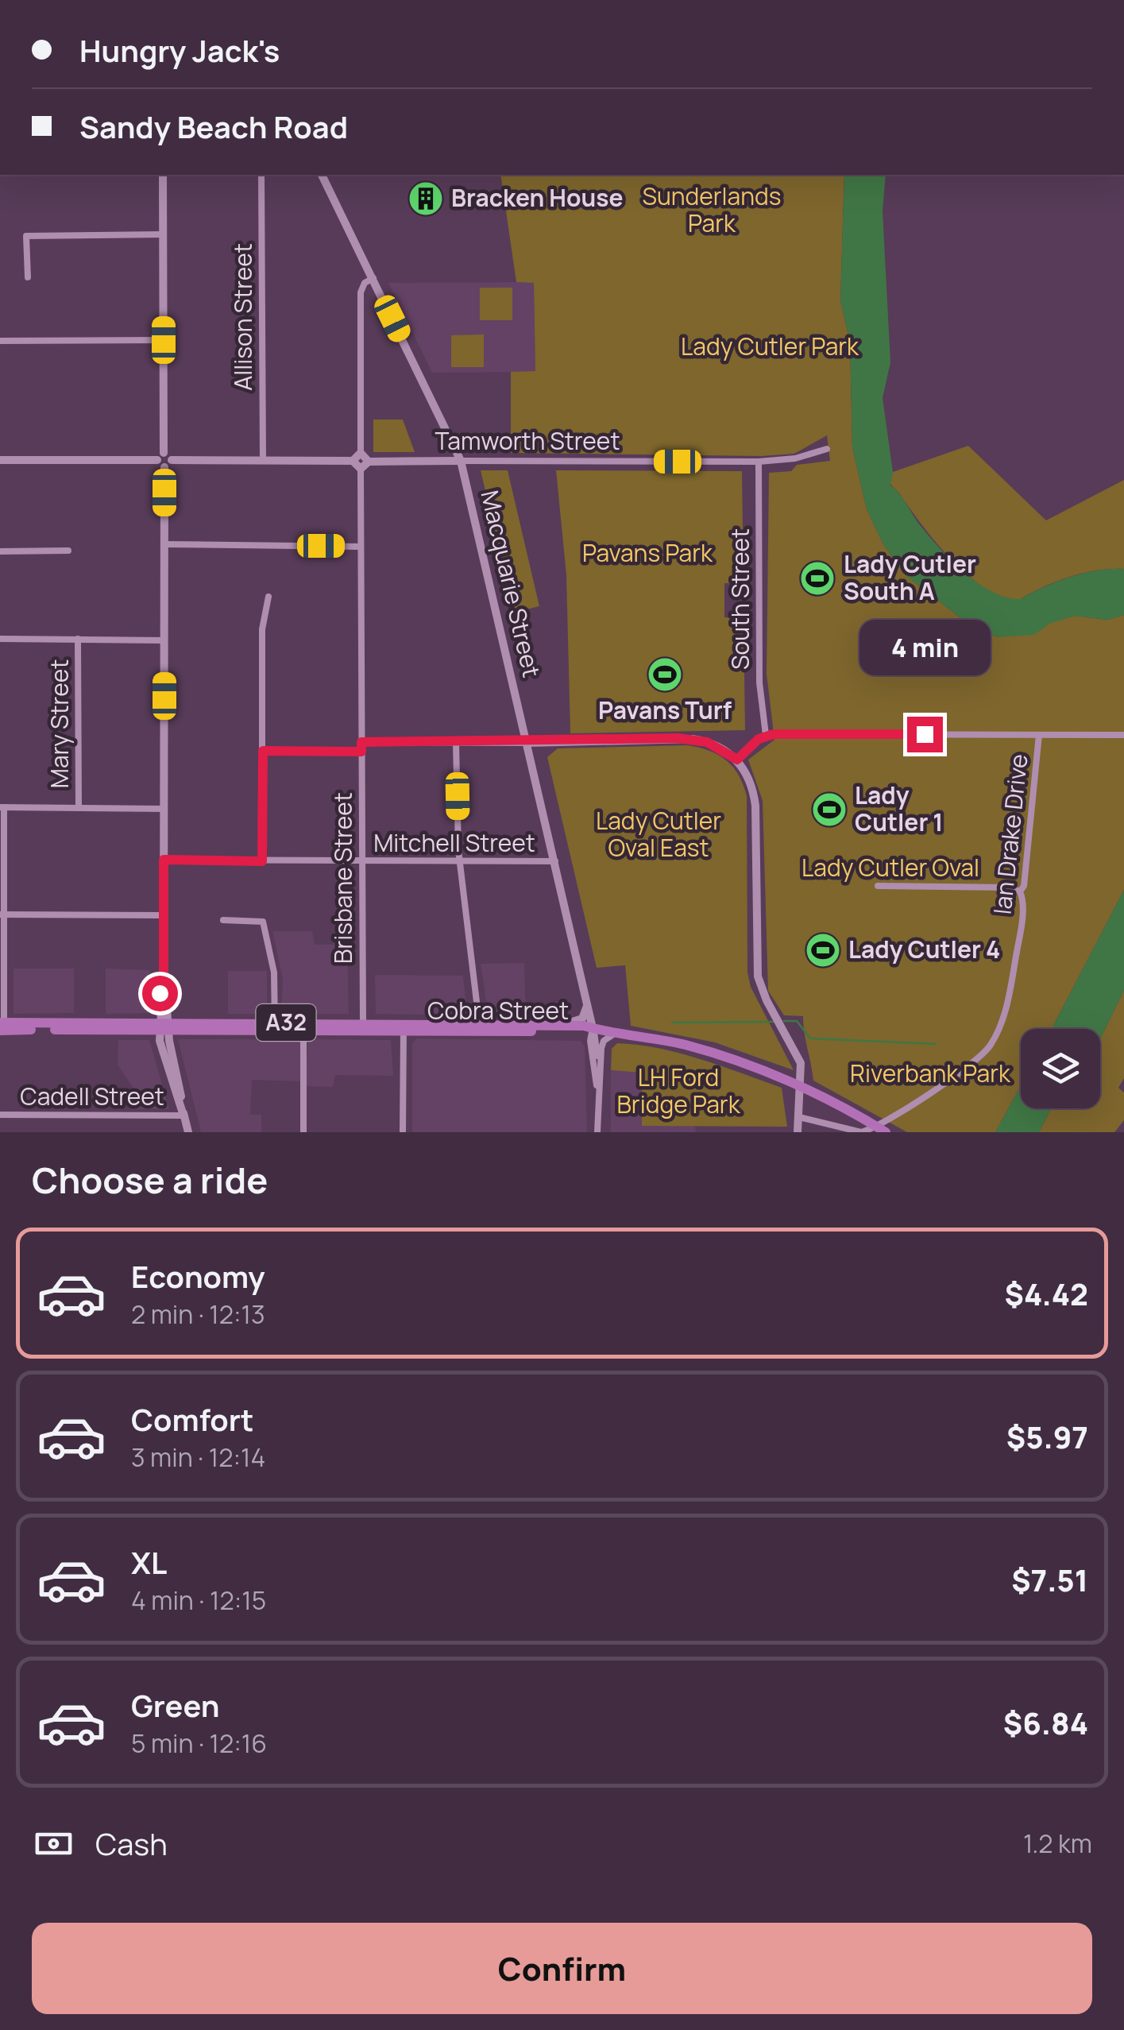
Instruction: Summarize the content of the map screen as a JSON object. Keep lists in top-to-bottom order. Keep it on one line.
{"streets":{"highway":["Cobra Street","A32"],"street":["Allison Street","Tamworth Street","Macquarie Street","South Street","Mary Street","Ian Drake Drive","Mitchell Street","Brisbane Street","Cadell Street"]},"crossings":[["Tamworth Street","Macquarie Street"],["Tamworth Street","South Street"],["Macquarie Street","Mitchell Street"],["Macquarie Street","Cobra Street"],["Macquarie Street","A32"],["Mitchell Street","Brisbane Street"],["Brisbane Street","Cobra Street"],["Cobra Street","A32"]],"parks":["Sunderlands Park","Lady Cutler Park","Pavans Park","Lady Cutler Oval East","Lady Cutler Oval","Riverbank Park","LH Ford Bridge Park"],"places":{"building":["Bracken House"],"sports":["Lady Cutler South A","Pavans Turf","Lady Cutler 1","Lady Cutler 4"]},"page":{"banner":["Hungry Jack's","Sandy Beach Road"],"bubble":"4 min","heading":"Choose a ride","list":[{"name":"Economy","note":"2 min · 12:13","value":"$4.42"},{"name":"Comfort","note":"3 min · 12:14","value":"$5.97"},{"name":"XL","note":"4 min · 12:15","value":"$7.51"},{"name":"Green","note":"5 min · 12:16","value":"$6.84"}],"pay":["Cash","1.2 km"],"buttons":"Confirm"}}
